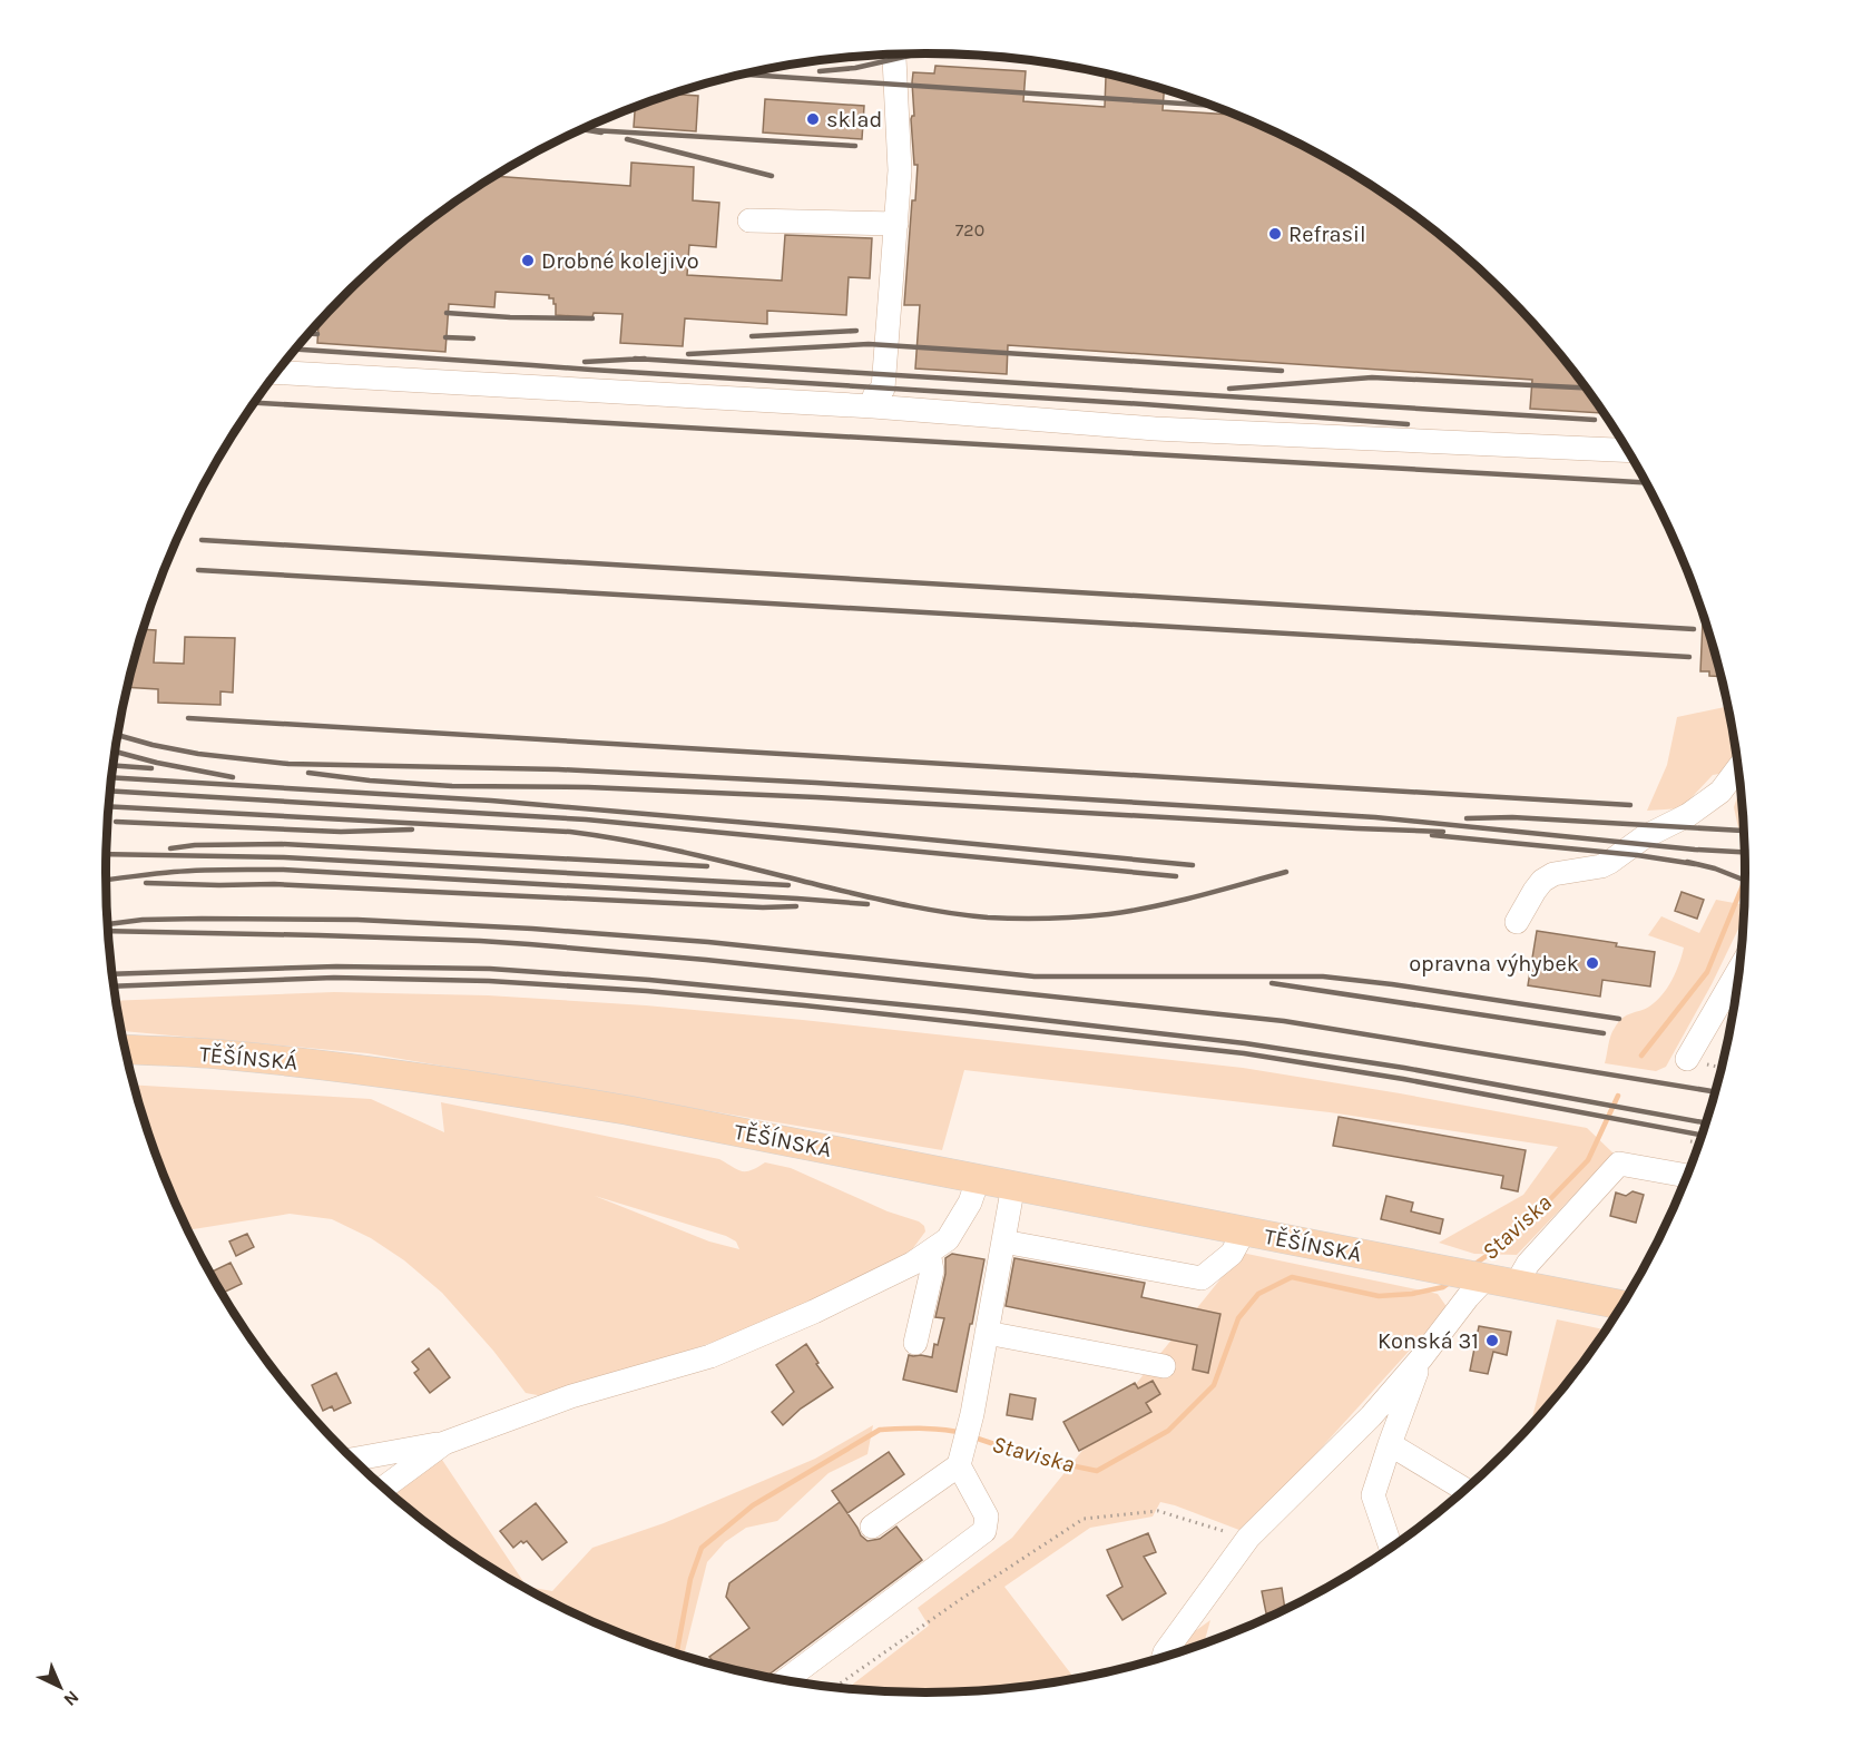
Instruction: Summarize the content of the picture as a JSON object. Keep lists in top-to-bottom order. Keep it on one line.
{"streets":{"main road":["TĚŠÍNSKÁ"]},"water":["Staviska"],"places":["sklad","Refrasil","Drobné kolejivo","opravna výhybek","Konská 31"],"house_numbers":["720"],"north":"bottom right"}
